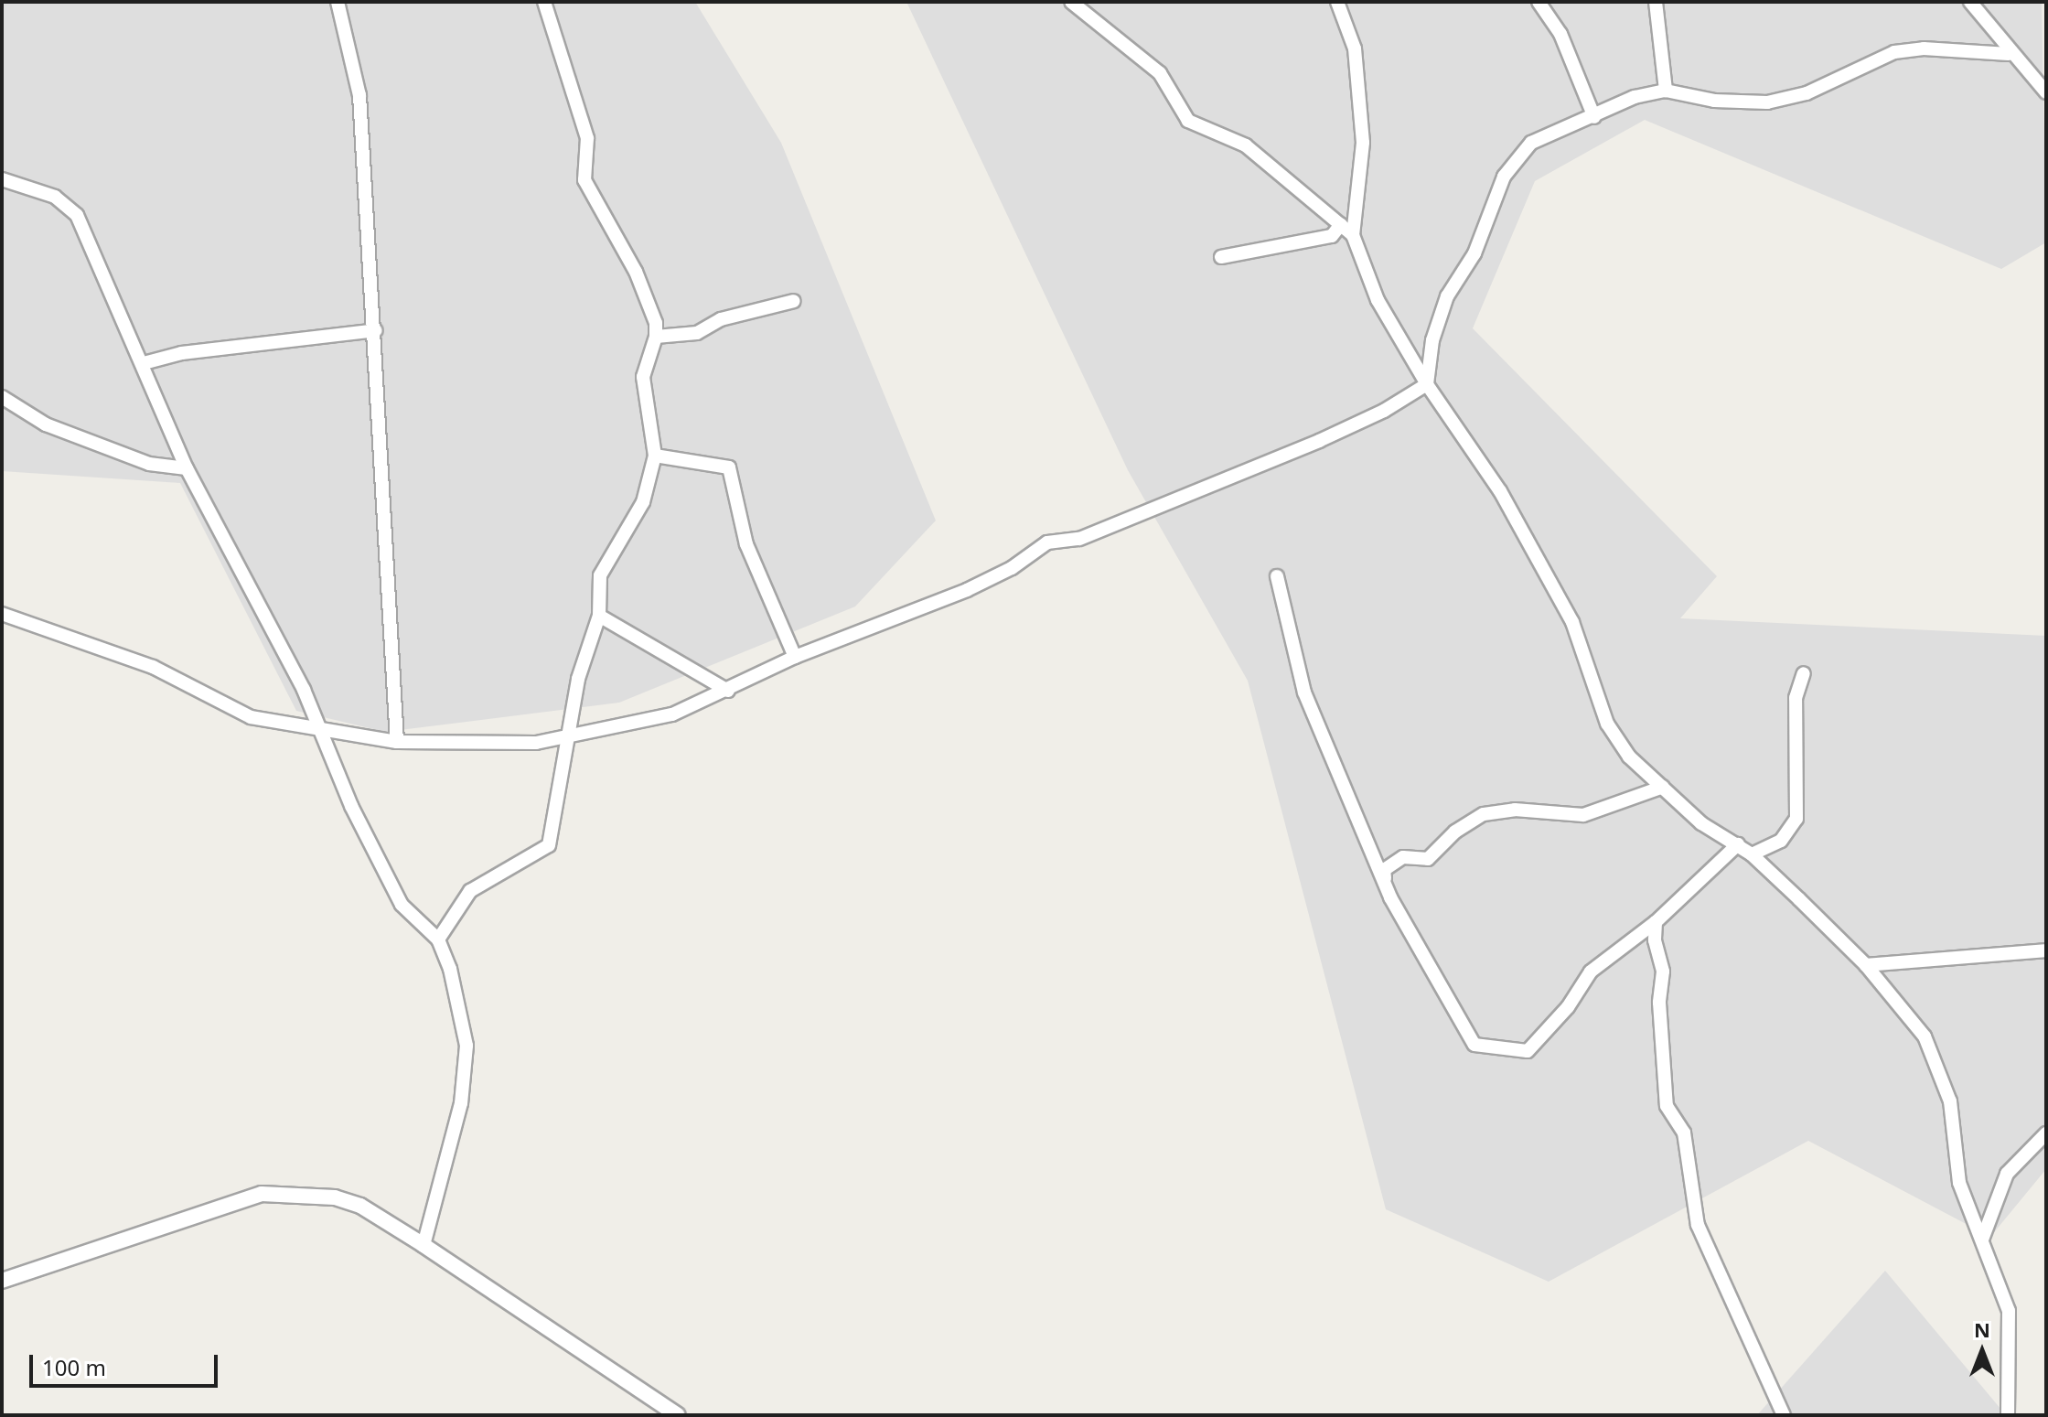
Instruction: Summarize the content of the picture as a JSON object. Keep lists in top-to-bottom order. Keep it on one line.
{"scale_bar":"100 m","north":"top"}
